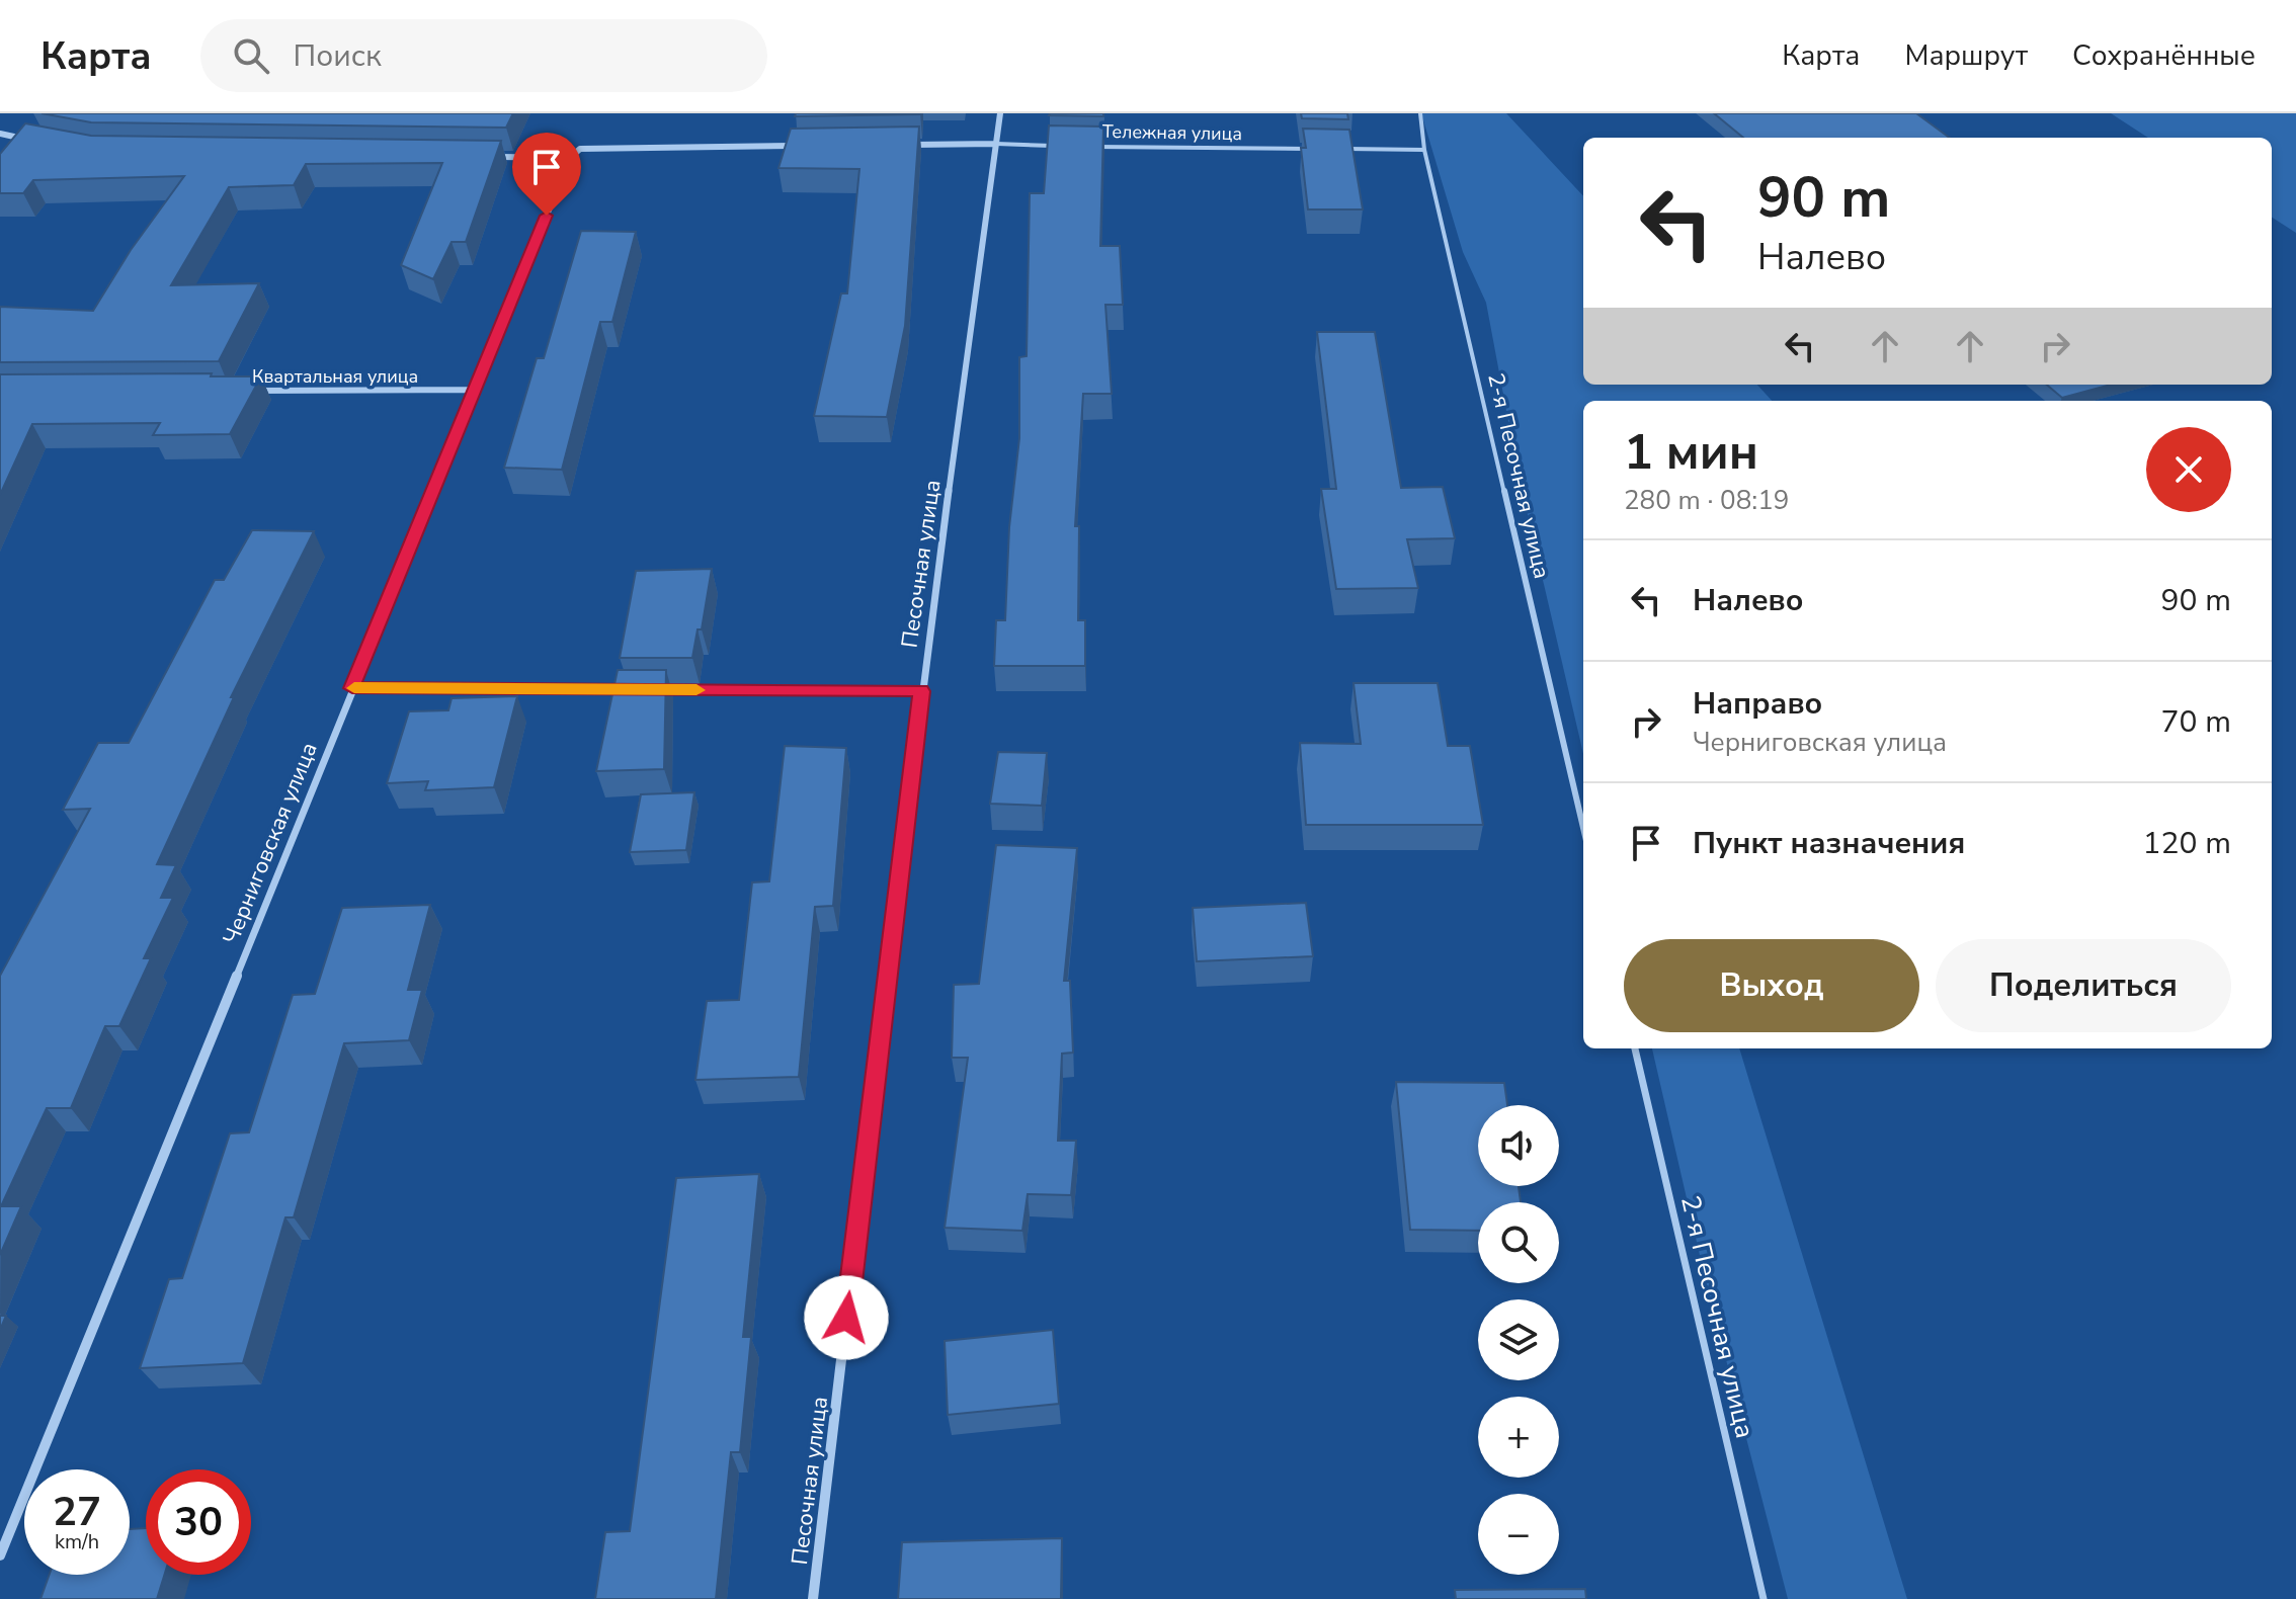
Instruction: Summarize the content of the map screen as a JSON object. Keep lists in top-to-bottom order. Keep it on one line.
{"streets":{"street":["Квартальная улица","Песочная улица","Черниговская улица"],"lane":["Тележная улица","2-я Песочная улица"]},"crossings":[["Квартальная улица","Черниговская улица"]],"page":{"header":"Карта","search":"Поиск","nav":["Карта","Маршрут","Сохранённые"],"turn":["90 m","Налево"],"heading":["1 мин","280 m · 08:19"],"list":[{"name":"Налево","value":"90 m"},{"name":"Направо","note":"Черниговская улица","value":"70 m"},{"name":"Пункт назначения","value":"120 m"}],"buttons":["Выход","Поделиться"],"map_buttons":["+","−"],"speed":"27 km/h","limit":"30"}}
